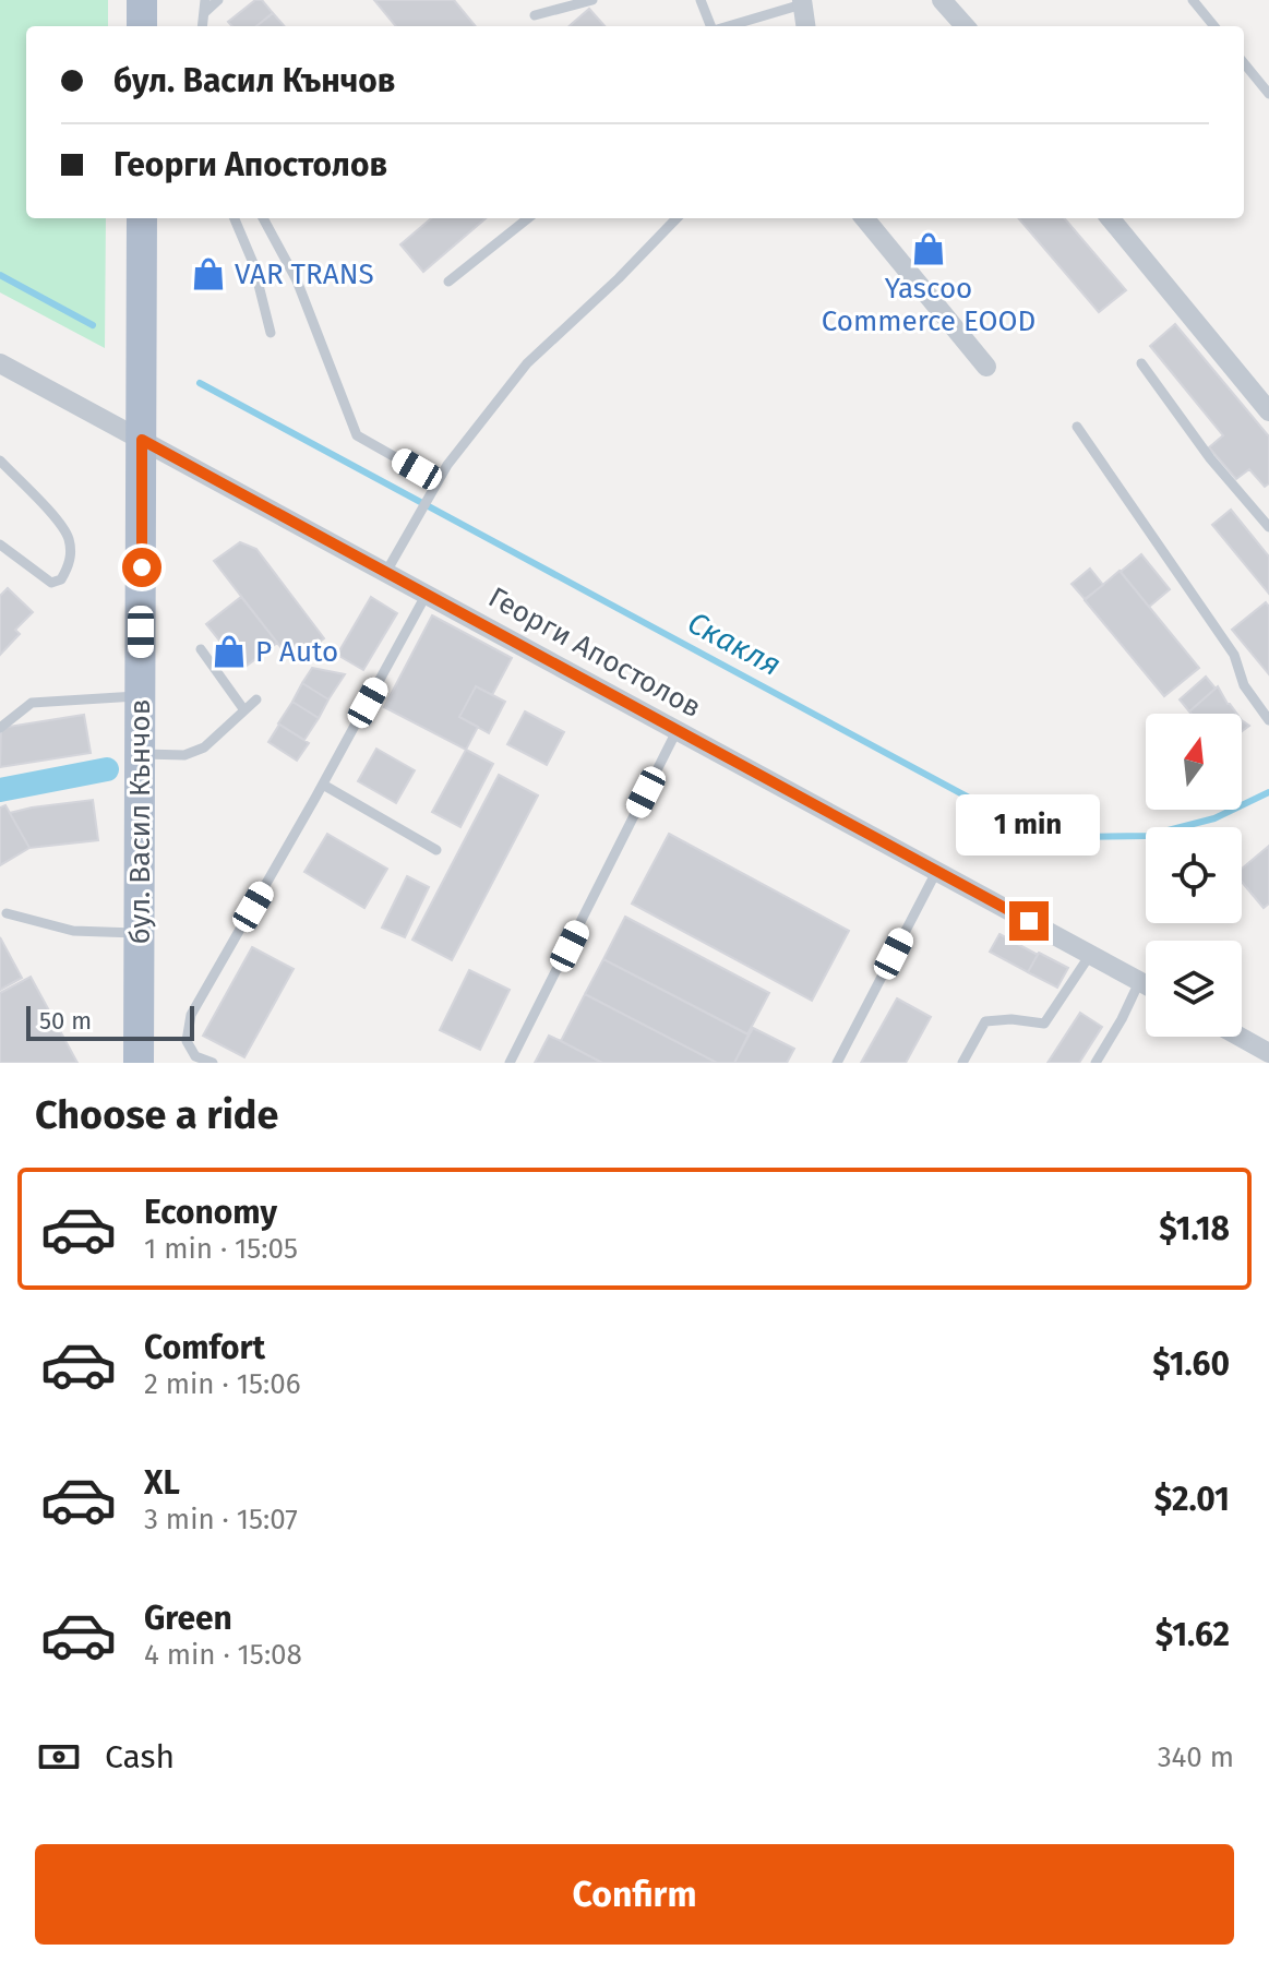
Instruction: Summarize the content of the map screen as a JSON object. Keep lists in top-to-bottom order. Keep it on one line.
{"streets":{"main road":["бул. Васил Кънчов"],"street":["Георги Апостолов"]},"crossings":[["Георги Апостолов","бул. Васил Кънчов"]],"water":["Скакля"],"places":{"shop":["Yascoo Commerce EOOD","VAR TRANS","P Auto"]},"scale_bar":"50 m","north":"top","page":{"banner":["бул. Васил Кънчов","Георги Апостолов"],"bubble":"1 min","scale":"50 m","heading":"Choose a ride","list":[{"name":"Economy","note":"1 min · 15:05","value":"$1.18"},{"name":"Comfort","note":"2 min · 15:06","value":"$1.60"},{"name":"XL","note":"3 min · 15:07","value":"$2.01"},{"name":"Green","note":"4 min · 15:08","value":"$1.62"}],"pay":["Cash","340 m"],"buttons":"Confirm"}}
